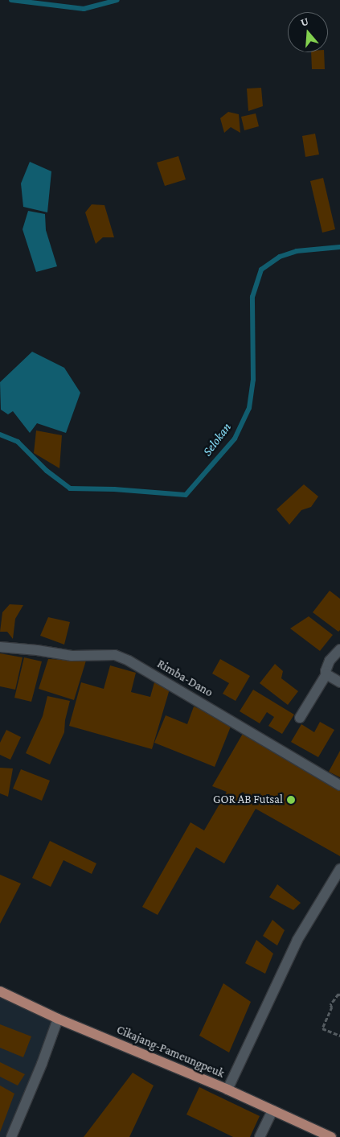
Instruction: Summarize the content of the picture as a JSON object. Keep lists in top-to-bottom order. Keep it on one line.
{"streets":{"main road":["Cikajang-Pameungpeuk"],"street":["Rimba-Dano"]},"water":["Selokan"],"places":["GOR AB Futsal"],"north":"top"}
